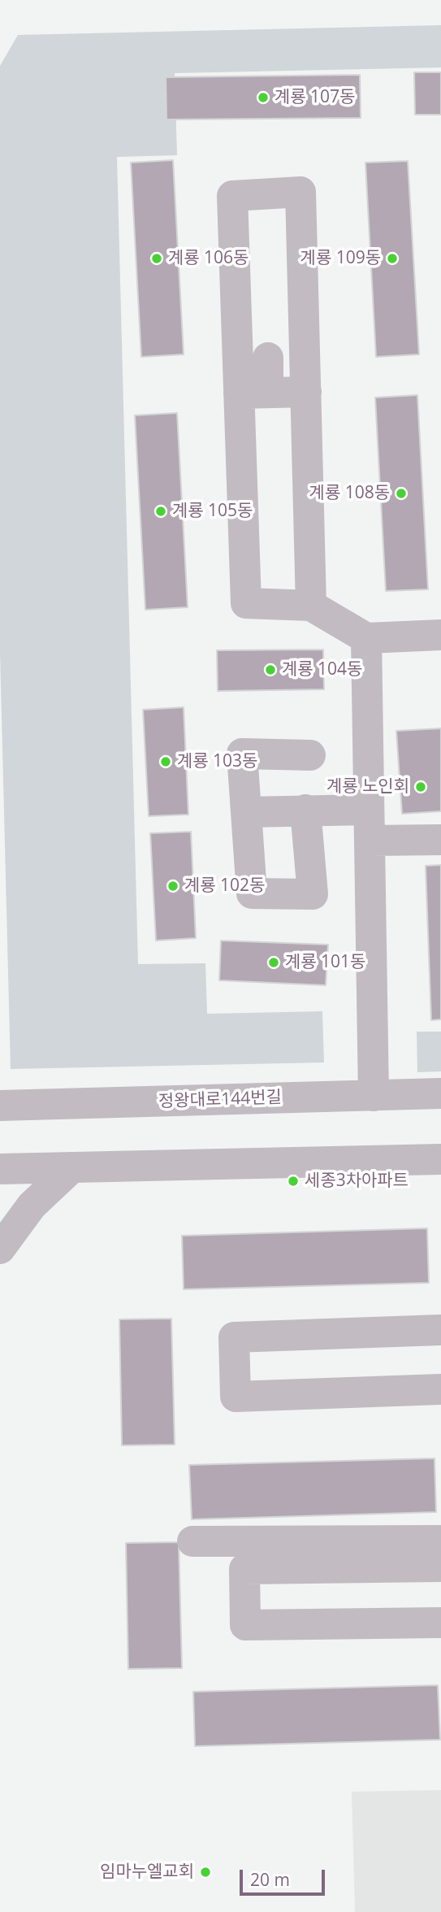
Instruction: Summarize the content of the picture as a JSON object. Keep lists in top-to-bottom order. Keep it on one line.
{"streets":{"street":["정왕대로144번길"]},"places":["계룡 107동","계룡 106동","계룡 109동","계룡 108동","계룡 105동","계룡 104동","계룡 103동","계룡 노인회","계룡 102동","계룡 101동","세종3차아파트","임마누엘교회"],"scale_bar":"20 m"}
